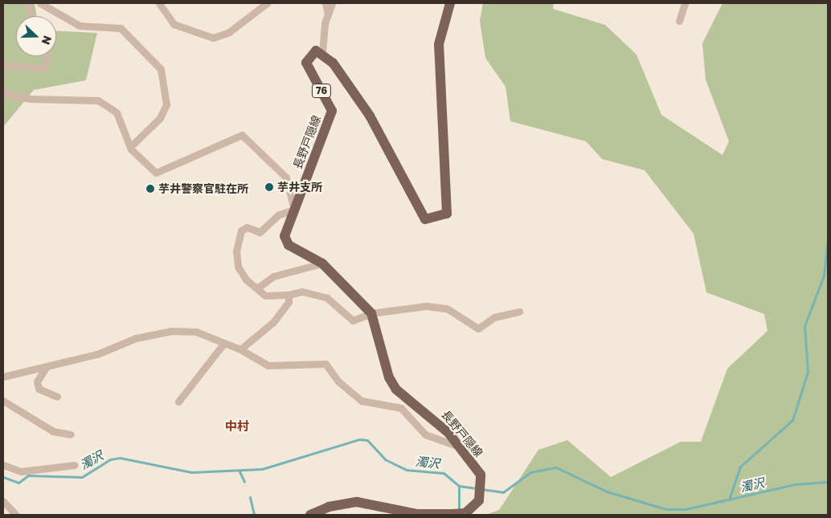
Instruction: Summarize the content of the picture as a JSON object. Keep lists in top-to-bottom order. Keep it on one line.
{"streets":{"main road":["76","長野戸隠線"]},"crossings":[["76","長野戸隠線"]],"districts":["中村"],"water":["濁沢"],"places":["芋井支所","芋井警察官駐在所"],"north":"right"}
